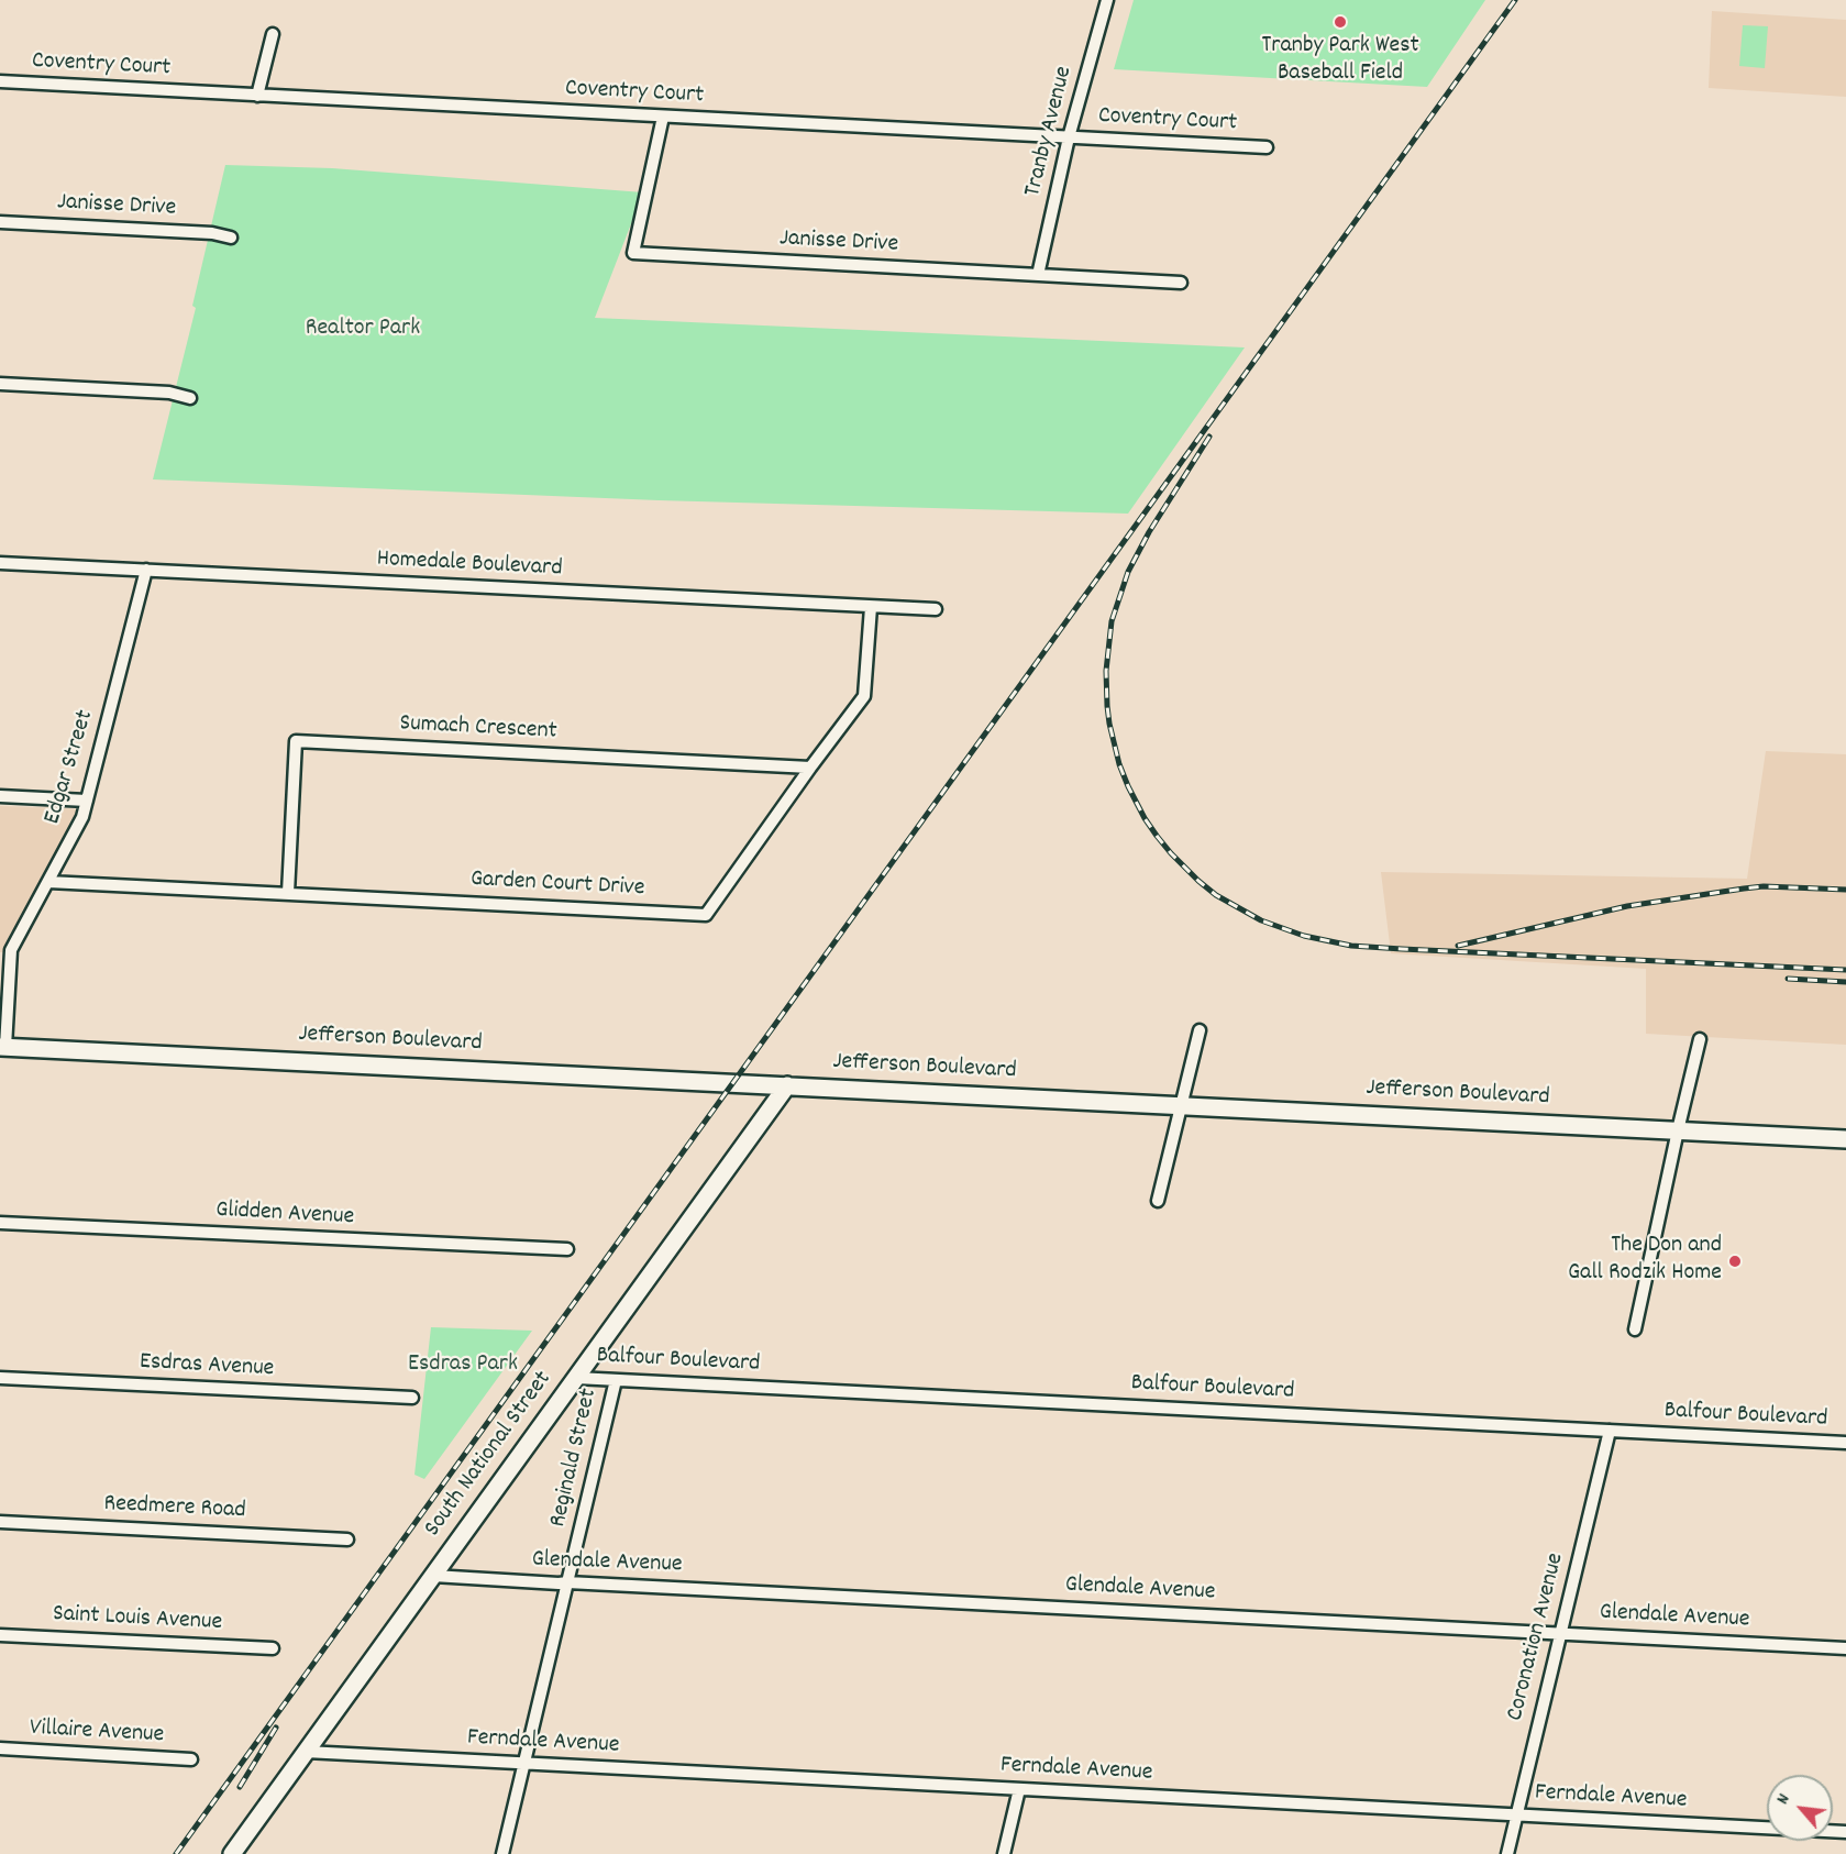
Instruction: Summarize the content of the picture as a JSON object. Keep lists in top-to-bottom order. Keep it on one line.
{"streets":{"street":["Coventry Court","Tranby Avenue","Janisse Drive","Homedale Boulevard","Sumach Crescent","Edgar Street","Garden Court Drive","Jefferson Boulevard","Glidden Avenue","Balfour Boulevard","Esdras Avenue","South National Street","Reginald Street","Reedmere Road","Glendale Avenue","Saint Louis Avenue","Coronation Avenue","Villaire Avenue","Ferndale Avenue"]},"crossings":[["Coventry Court","Tranby Avenue"],["Coventry Court","Janisse Drive"],["Tranby Avenue","Janisse Drive"],["Homedale Boulevard","Edgar Street"],["Homedale Boulevard","Garden Court Drive"],["Sumach Crescent","Garden Court Drive"],["Edgar Street","Garden Court Drive"],["Edgar Street","Jefferson Boulevard"],["Jefferson Boulevard","South National Street"],["Balfour Boulevard","South National Street"],["Balfour Boulevard","Reginald Street"],["Balfour Boulevard","Coronation Avenue"],["South National Street","Glendale Avenue"],["South National Street","Ferndale Avenue"],["Reginald Street","Glendale Avenue"],["Reginald Street","Ferndale Avenue"],["Glendale Avenue","Coronation Avenue"],["Coronation Avenue","Ferndale Avenue"]],"parks":["Realtor Park","Esdras Park"],"places":["Tranby Park West Baseball Field","The Don and Gall Rodzik Home"],"north":"top left"}
